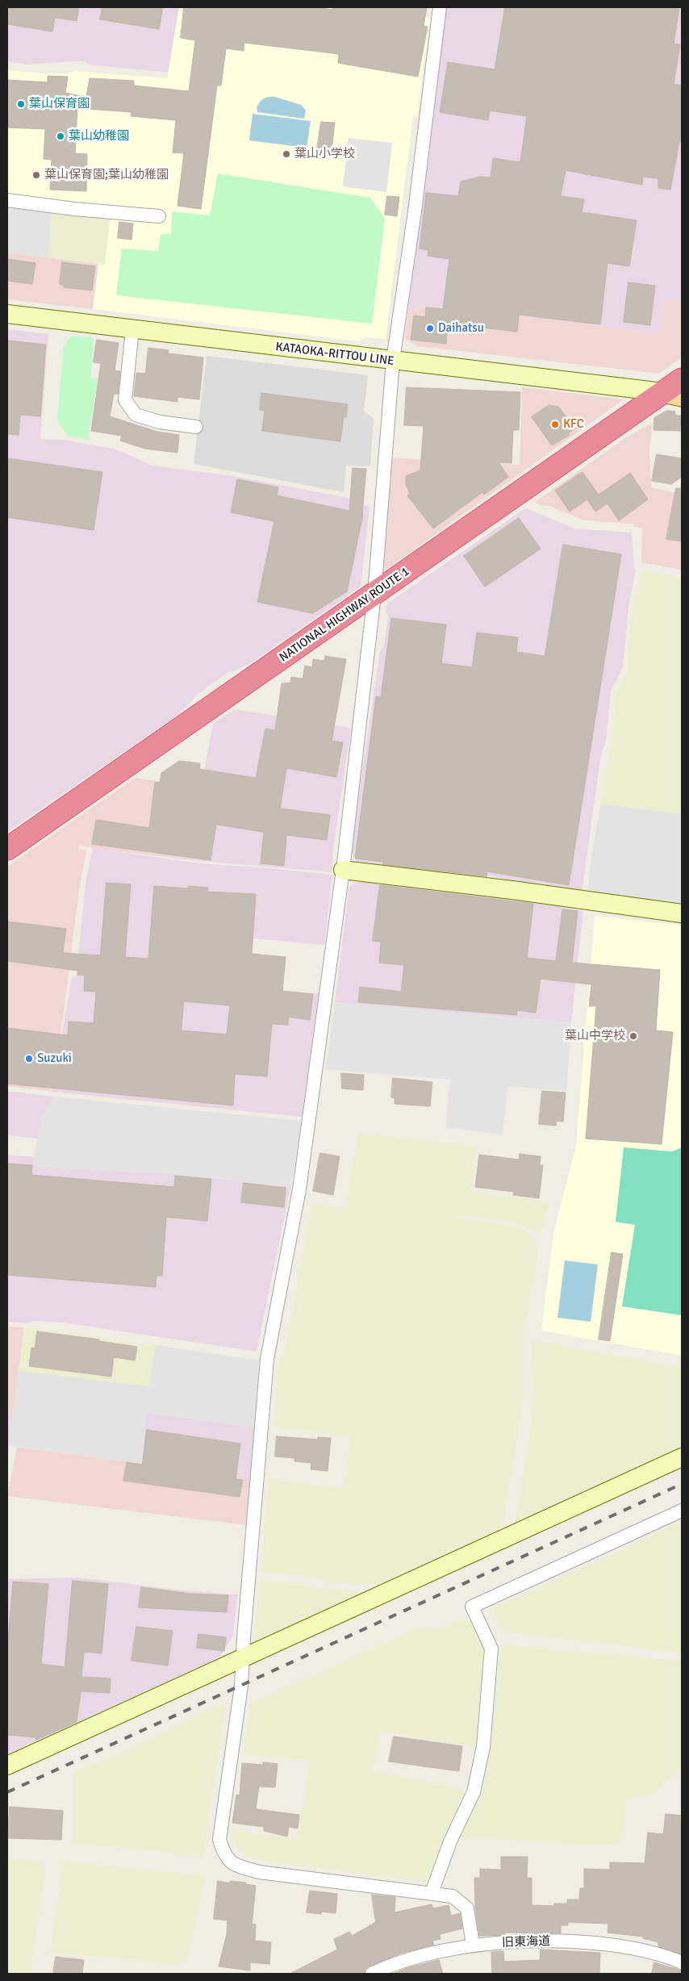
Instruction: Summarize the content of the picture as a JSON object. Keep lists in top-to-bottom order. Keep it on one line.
{"streets":{"highway":["NATIONAL HIGHWAY ROUTE 1"],"street":["KATAOKA-RITTOU LINE","旧東海道"]},"crossings":[["KATAOKA-RITTOU LINE","NATIONAL HIGHWAY ROUTE 1"]],"places":["葉山保育園","葉山幼稚園","葉山小学校","葉山保育園;葉山幼稚園","Daihatsu","KFC","葉山中学校","Suzuki"]}
